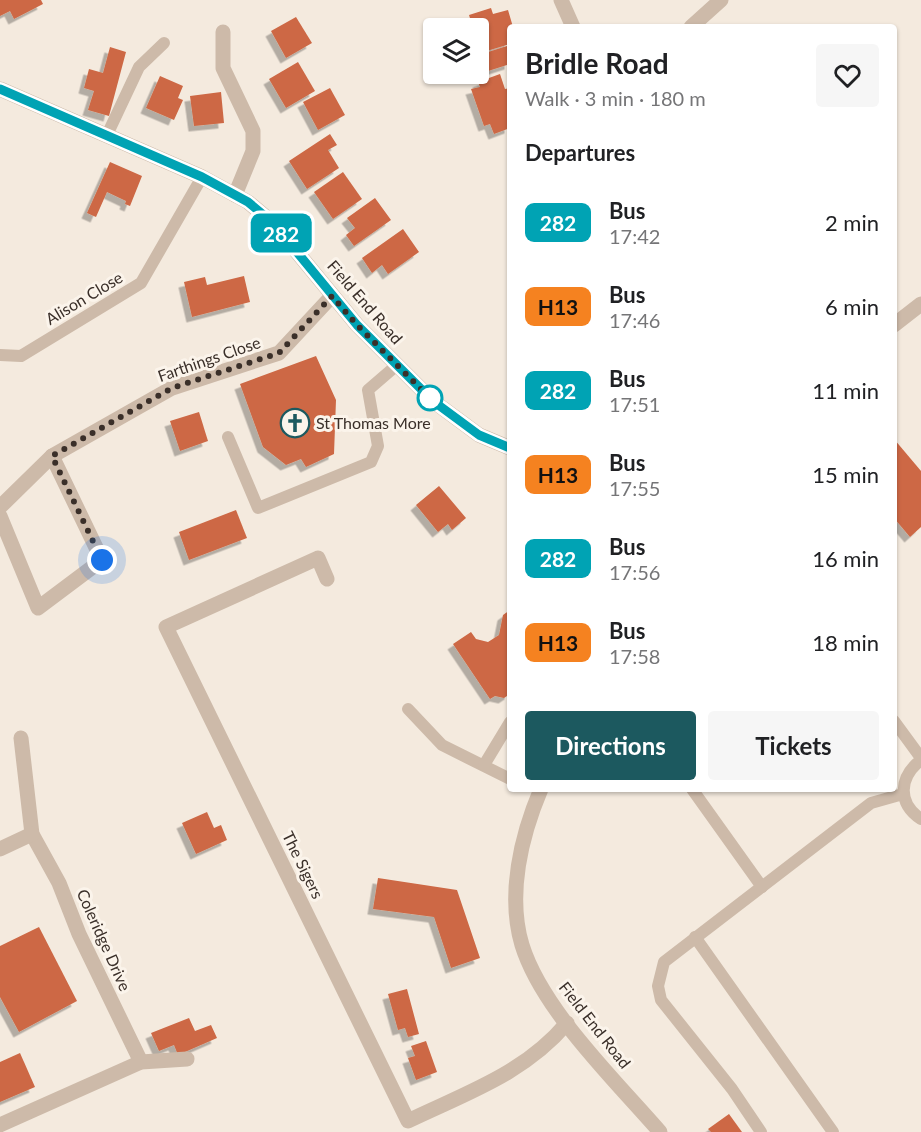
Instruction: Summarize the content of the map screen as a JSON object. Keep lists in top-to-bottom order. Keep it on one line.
{"streets":{"street":["Field End Road","Farthings Close","The Sigers","Coleridge Drive"],"lane":["Alison Close"]},"crossings":[["Alison Close","Field End Road"],["Field End Road","Farthings Close"],["Field End Road","The Sigers"]],"places":{"church":["St Thomas More"]},"lines":["bus line 282"],"page":{"on_map":"282","heading":[["Bridle Road","Walk · 3 min · 180 m"],"Departures"],"list":[{"mark":"282","name":"Bus","note":"17:42","value":"2 min"},{"mark":"H13","name":"Bus","note":"17:46","value":"6 min"},{"mark":"282","name":"Bus","note":"17:51","value":"11 min"},{"mark":"H13","name":"Bus","note":"17:55","value":"15 min"},{"mark":"282","name":"Bus","note":"17:56","value":"16 min"},{"mark":"H13","name":"Bus","note":"17:58","value":"18 min"}],"buttons":["Directions","Tickets"]}}
